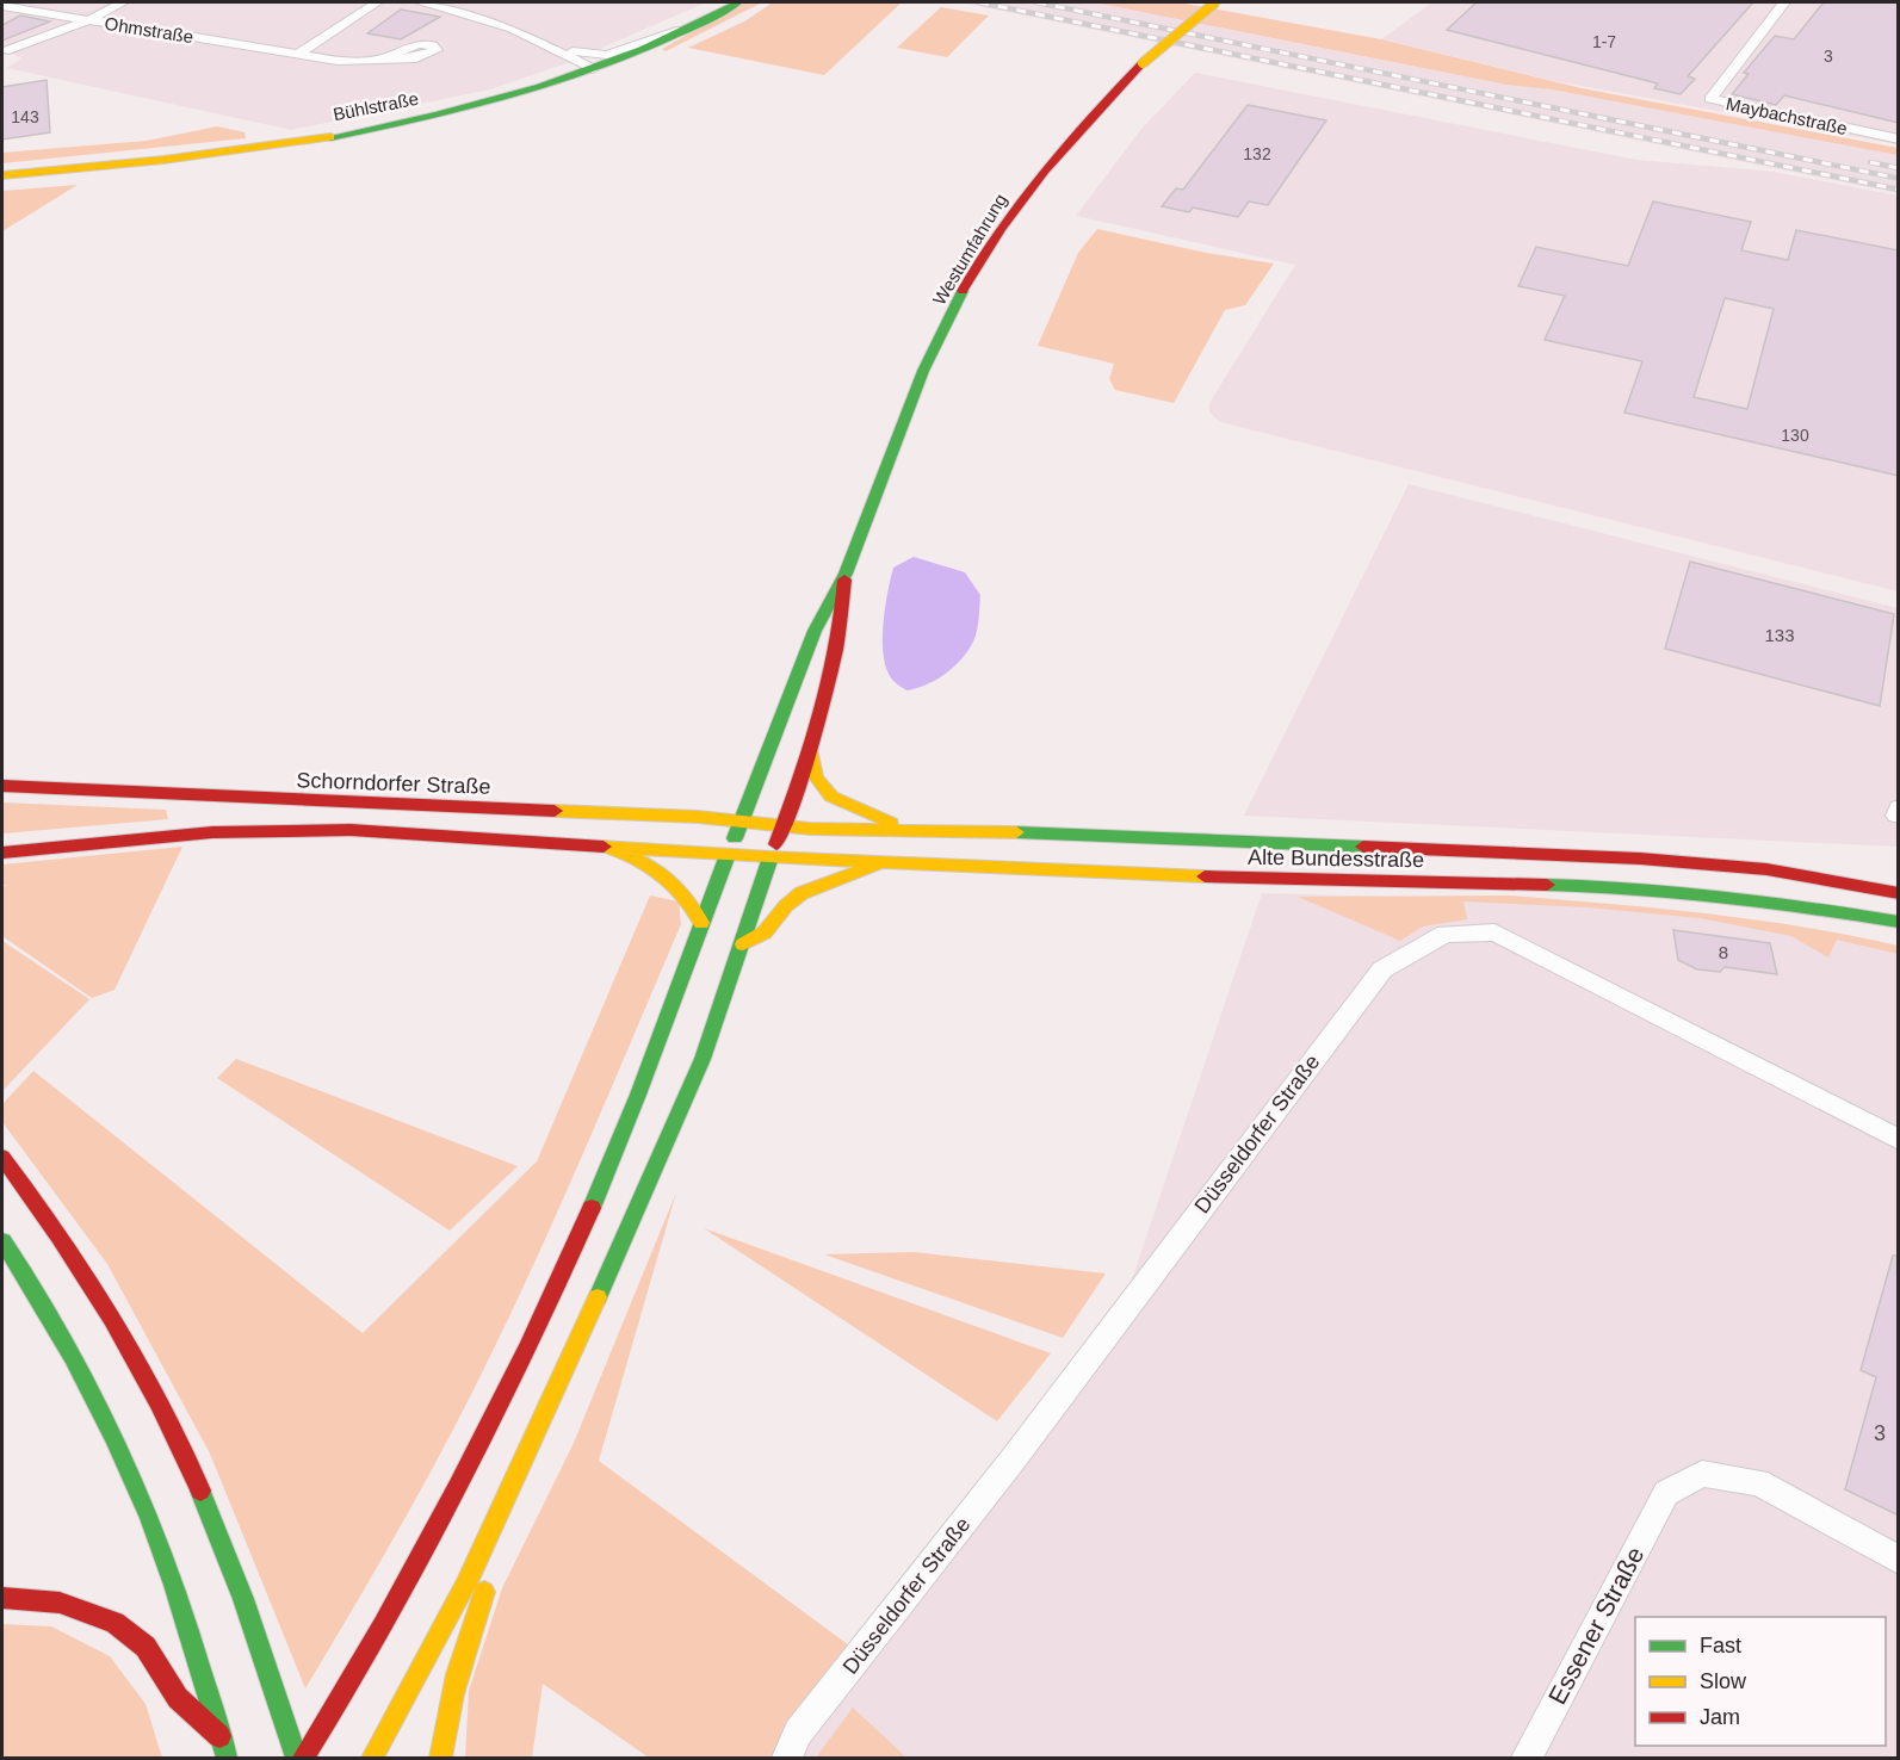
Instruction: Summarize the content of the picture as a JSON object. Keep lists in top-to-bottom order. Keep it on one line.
{"streets":{"main road":["Bühlstraße","Westumfahrung","Schorndorfer Straße","Alte Bundesstraße"],"street":["Ohmstraße","Maybachstraße","Düsseldorfer Straße","Essener Straße"]},"crossings":[["Westumfahrung","Schorndorfer Straße"],["Westumfahrung","Alte Bundesstraße"],["Schorndorfer Straße","Alte Bundesstraße"]],"house_numbers":["1-7","3","143","132","130","133","8","3"],"legend":["Fast","Slow","Jam"]}
